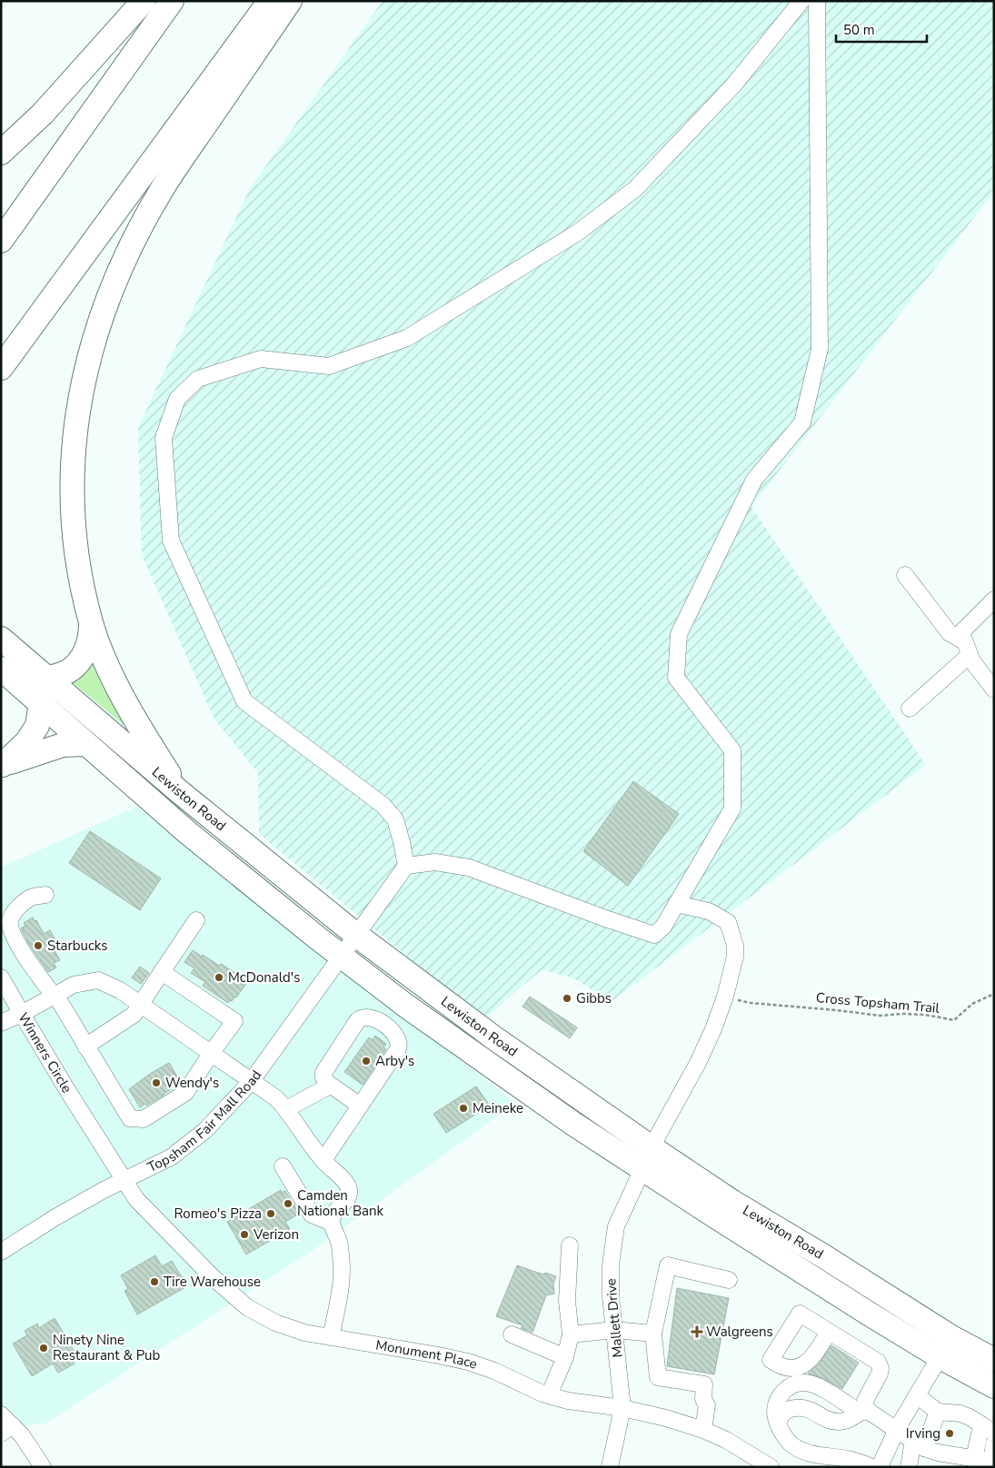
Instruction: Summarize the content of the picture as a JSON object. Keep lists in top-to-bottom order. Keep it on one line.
{"streets":{"highway":["Lewiston Road"],"street":["Winners Circle","Topsham Fair Mall Road","Mallett Drive","Monument Place"],"path":["Cross Topsham Trail"]},"crossings":[["Lewiston Road","Topsham Fair Mall Road"],["Lewiston Road","Mallett Drive"],["Cross Topsham Trail","Mallett Drive"],["Winners Circle","Topsham Fair Mall Road"],["Winners Circle","Monument Place"],["Topsham Fair Mall Road","Monument Place"],["Mallett Drive","Monument Place"]],"places":{"other":["Starbucks","McDonald's","Gibbs","Arby's","Wendy's","Meineke","Camden National Bank","Romeo's Pizza","Verizon","Tire Warehouse","Ninety Nine Restaurant & Pub","Irving"],"health":["Walgreens"]},"scale_bar":"50 m"}
